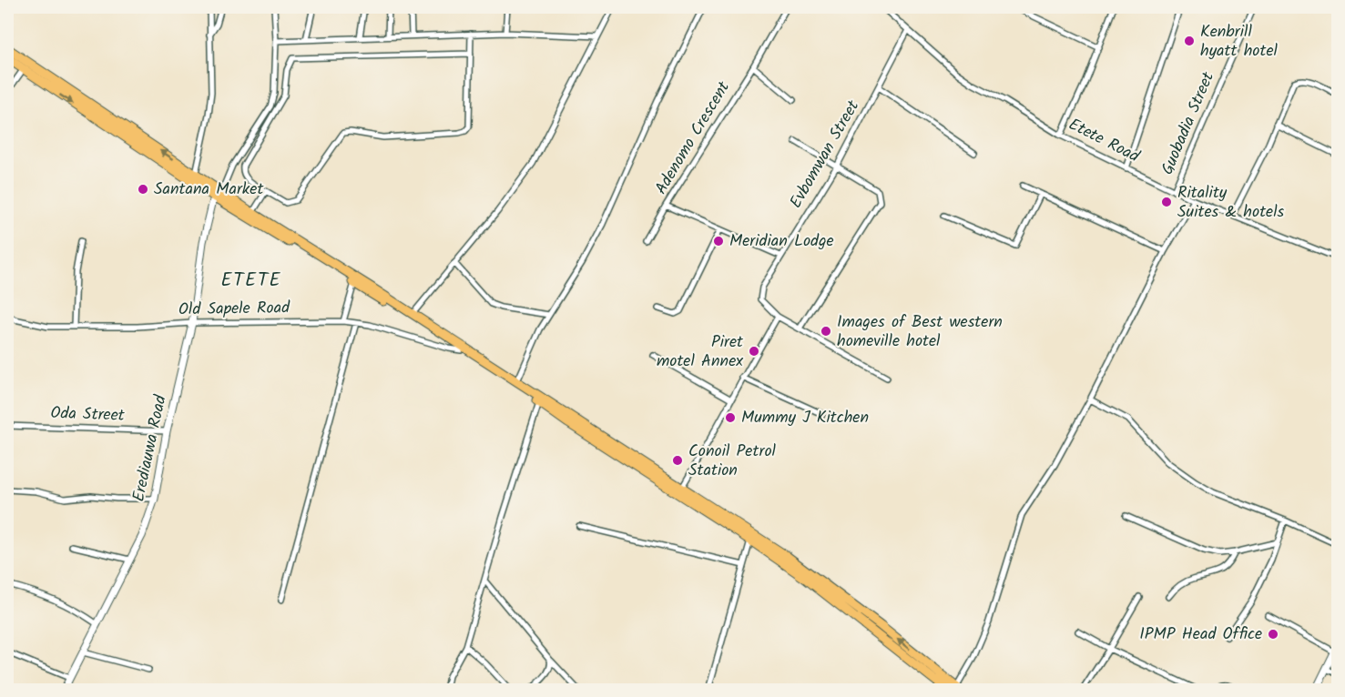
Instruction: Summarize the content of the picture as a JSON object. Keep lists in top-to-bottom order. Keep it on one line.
{"streets":{"street":["Guobadia Street","Adenomo Crescent","Etete Road","Evbomwan Street","Old Sapele Road","Oda Street","Erediauwa Road"]},"crossings":[["Guobadia Street","Etete Road"],["Adenomo Crescent","Evbomwan Street"],["Etete Road","Evbomwan Street"],["Old Sapele Road","Erediauwa Road"],["Oda Street","Erediauwa Road"]],"districts":["ETETE"],"places":["Kenbrill hyatt hotel","Santana Market","Ritality Suites & hotels","Meridian Lodge","Images of Best western homeville hotel","Piret motel Annex","Mummy J Kitchen","Conoil Petrol Station","IPMP Head Office"]}
